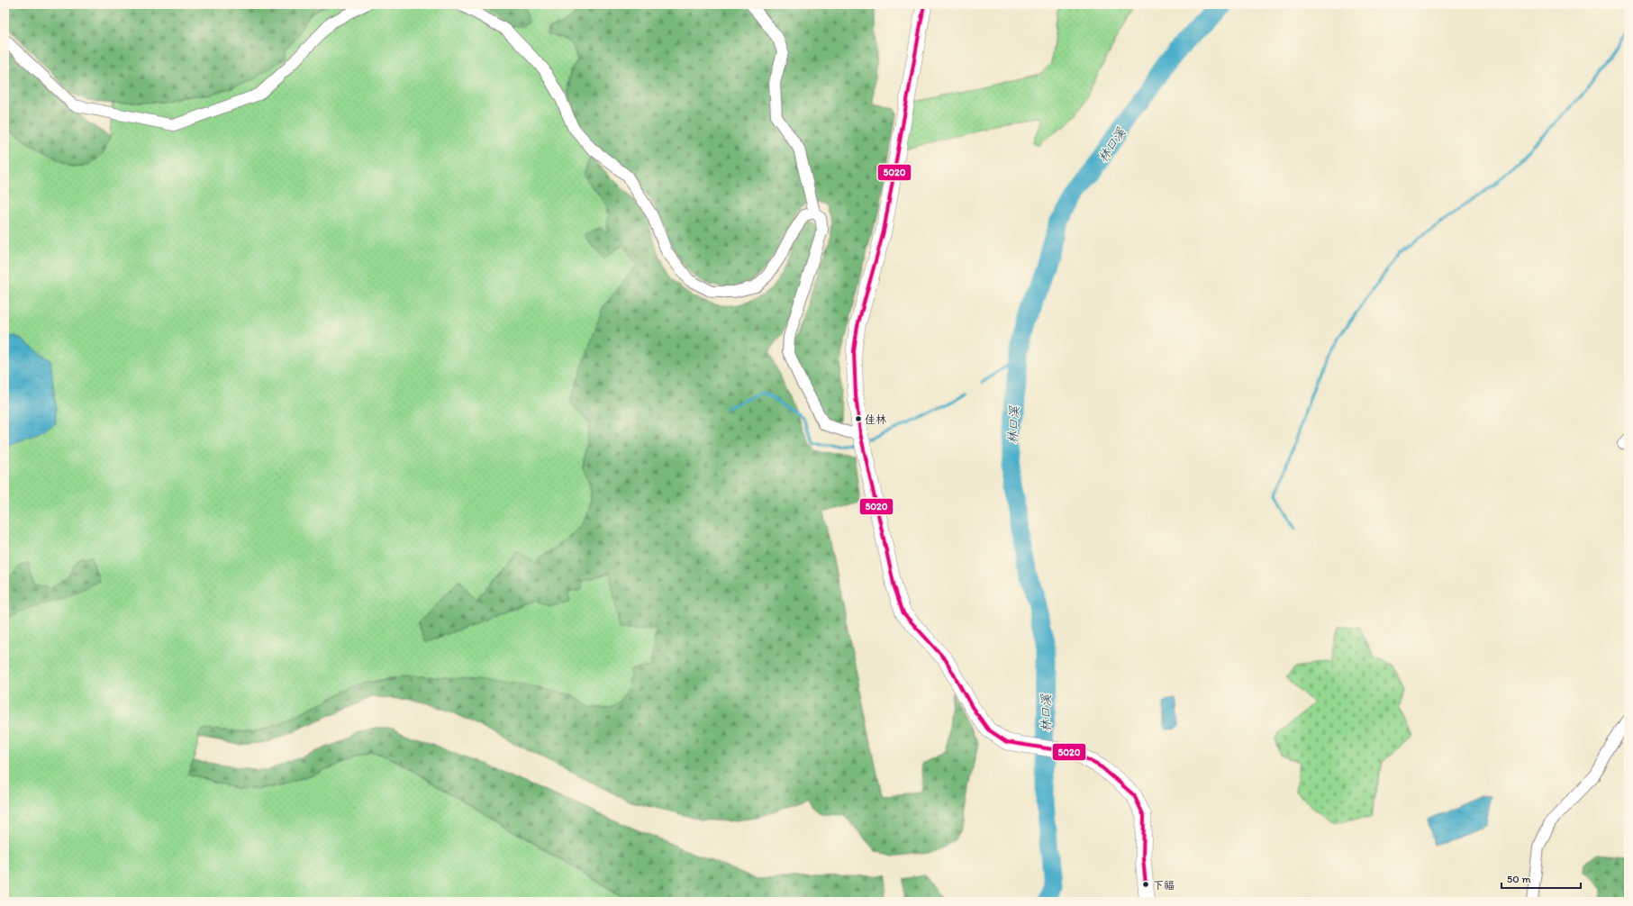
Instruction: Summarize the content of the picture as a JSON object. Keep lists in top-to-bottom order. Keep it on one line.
{"water":["林口溪"],"places":["佳林","下福"],"lines":["transit line 5020"],"scale_bar":"50 m"}
